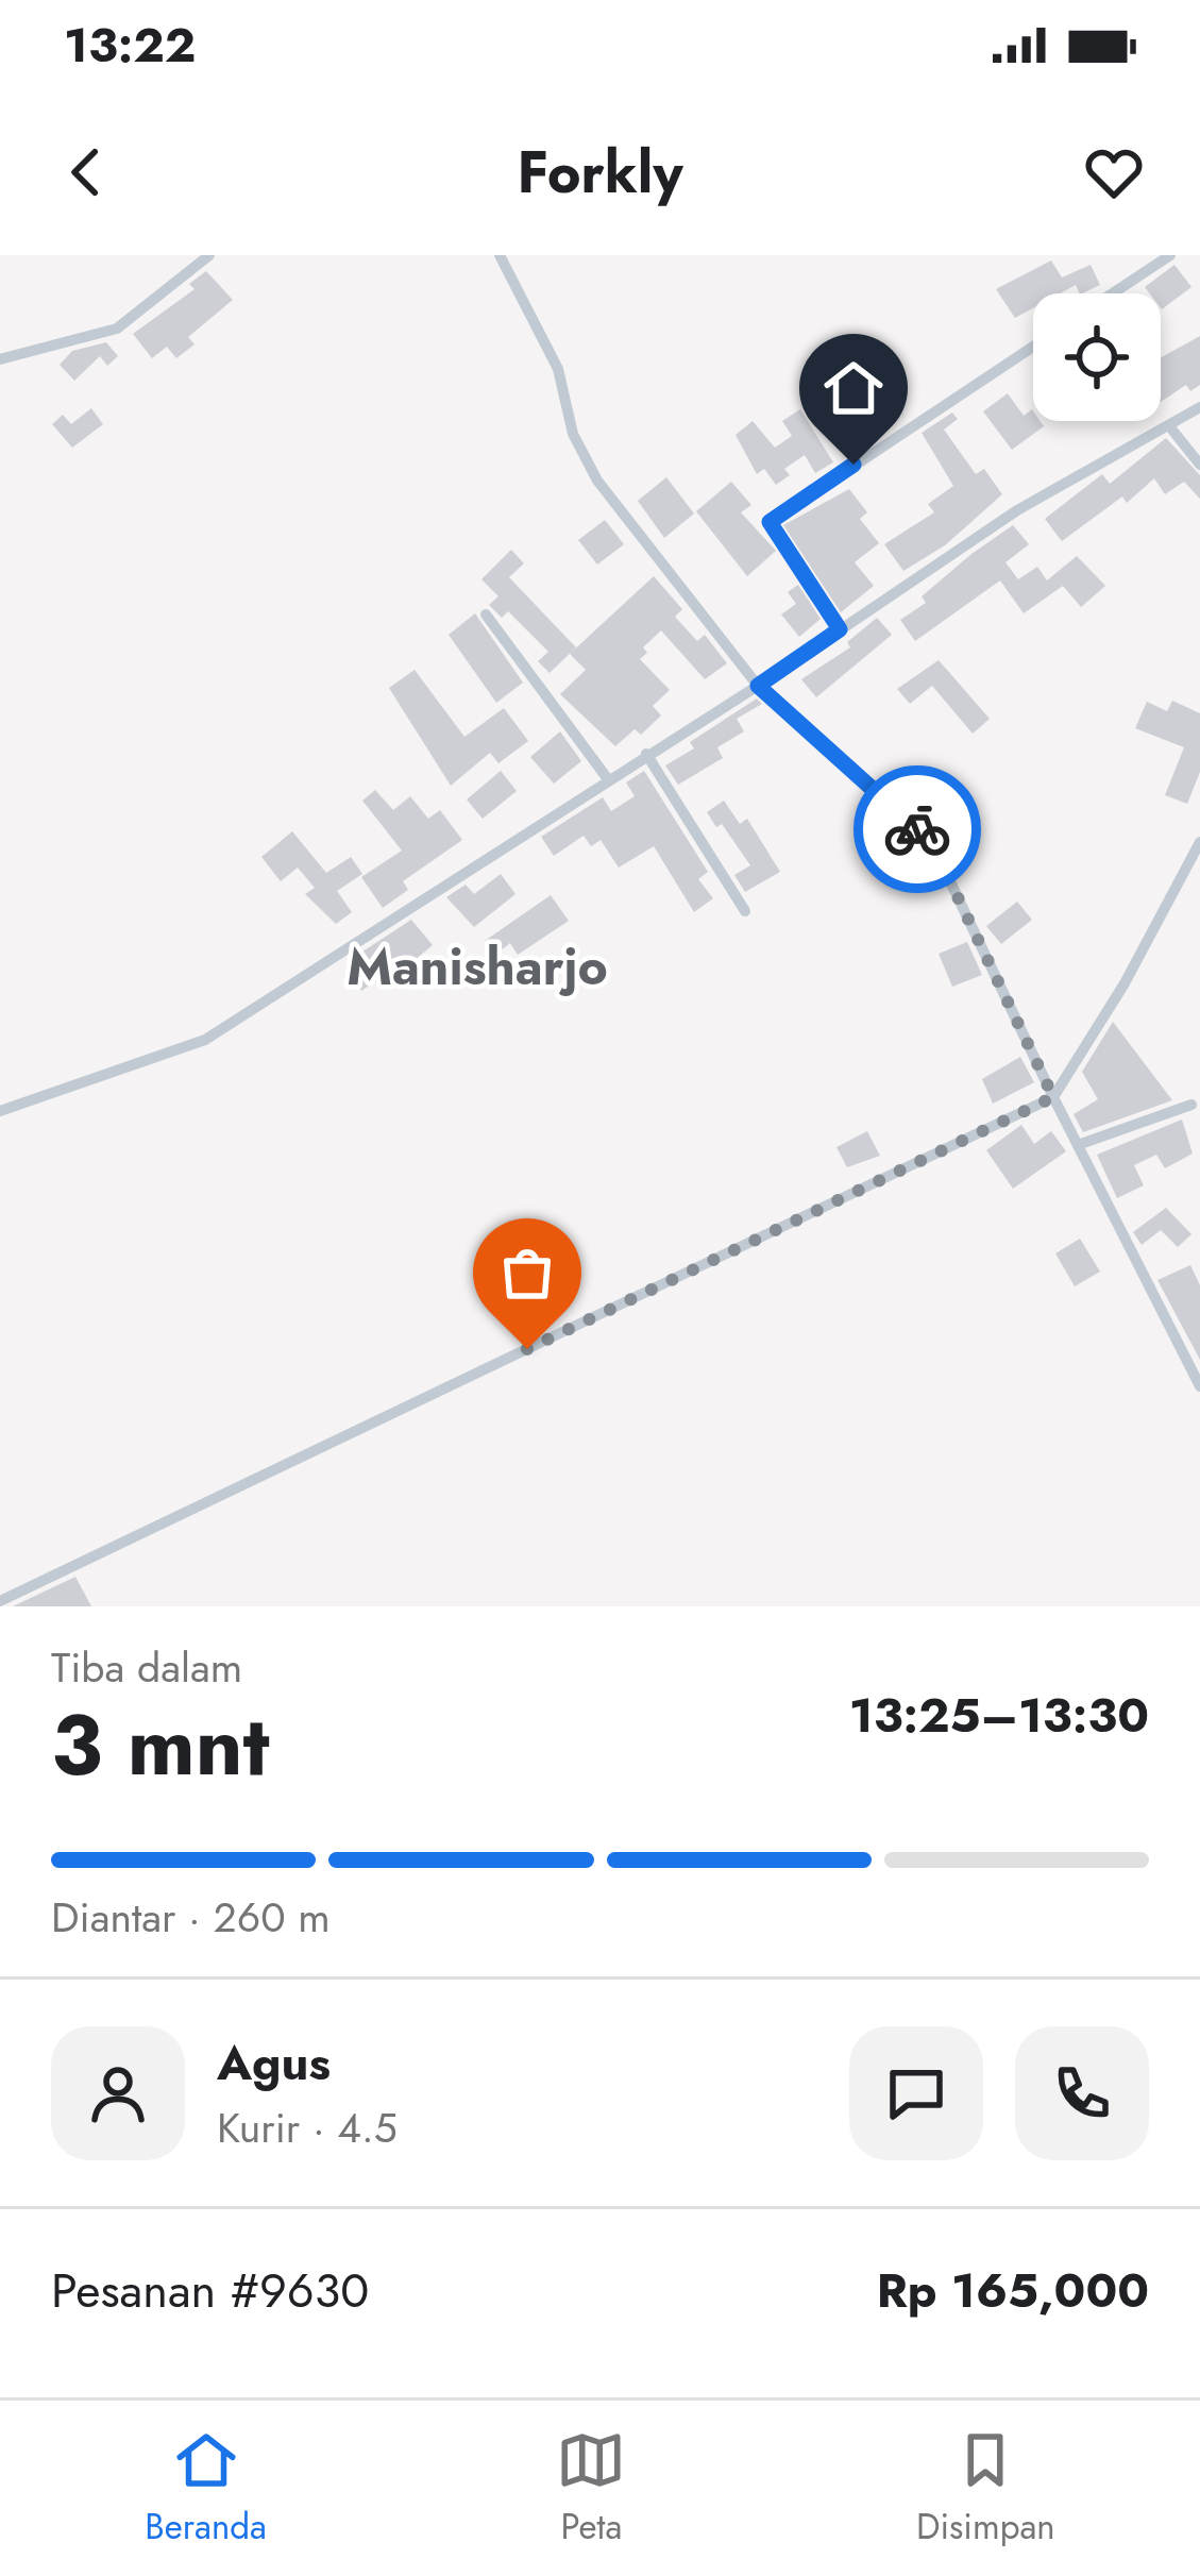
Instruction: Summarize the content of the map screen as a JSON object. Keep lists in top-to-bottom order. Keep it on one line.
{"districts":["Manisharjo"],"page":{"status":"13:22","header":"Forkly","heading":["3 mnt","Tiba dalam","13:25–13:30"],"panel":["Agus","Kurir · 4.5","Pesanan #9630","Rp 165,000"],"bar":"Diantar · 260 m","tabs":["Beranda","Peta","Disimpan"]}}
